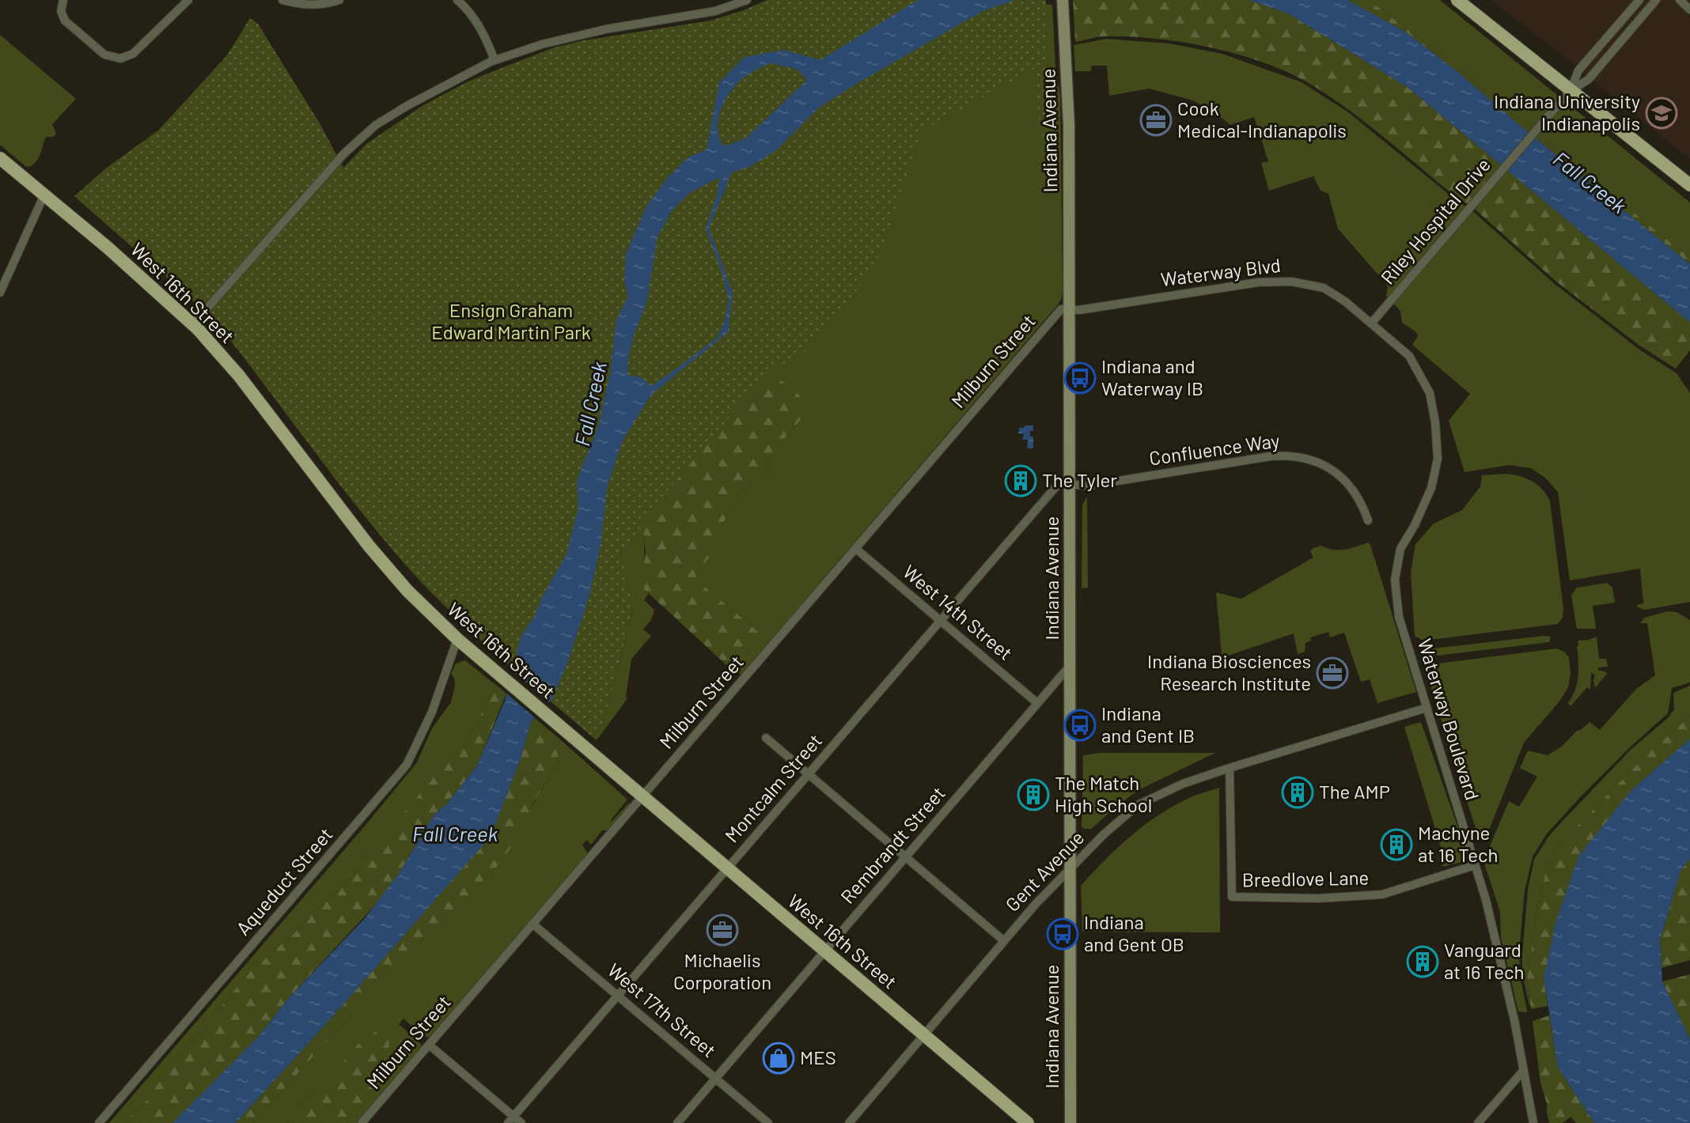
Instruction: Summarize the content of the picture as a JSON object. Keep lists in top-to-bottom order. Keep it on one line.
{"streets":{"main road":["Indiana Avenue","West 16th Street"],"street":["Riley Hospital Drive","Waterway Blvd","Milburn Street","Confluence Way","West 14th Street","Waterway Boulevard","Montcalm Street","Rembrandt Street","Gent Avenue","Breedlove Lane","Aqueduct Street","West 17th Street"]},"crossings":[["Indiana Avenue","Waterway Blvd"],["Indiana Avenue","Milburn Street"],["Indiana Avenue","Confluence Way"],["Indiana Avenue","Montcalm Street"],["Indiana Avenue","Rembrandt Street"],["Indiana Avenue","Gent Avenue"],["Riley Hospital Drive","Waterway Blvd"],["Waterway Blvd","Milburn Street"],["Waterway Blvd","Waterway Boulevard"],["West 16th Street","Milburn Street"],["West 16th Street","Montcalm Street"],["West 16th Street","Rembrandt Street"],["West 16th Street","Gent Avenue"],["West 16th Street","Aqueduct Street"],["Milburn Street","West 14th Street"],["Milburn Street","West 17th Street"],["Confluence Way","Montcalm Street"],["West 14th Street","Montcalm Street"],["West 14th Street","Rembrandt Street"],["Waterway Boulevard","Gent Avenue"],["Waterway Boulevard","Breedlove Lane"],["Montcalm Street","West 17th Street"],["Rembrandt Street","West 17th Street"],["Gent Avenue","Breedlove Lane"]],"water":["Fall Creek"],"parks":["Ensign Graham Edward Martin Park"],"places":{"school or university":["Indiana University Indianapolis"],"office":["Cook Medical-Indianapolis","Indiana Biosciences Research Institute","Michaelis Corporation"],"bus stop":["Indiana and Waterway IB","Indiana and Gent IB","Indiana and Gent OB"],"building":["The Tyler","The AMP","The Match High School","Machyne at 16 Tech","Vanguard at 16 Tech"],"shop":["MES"]}}
